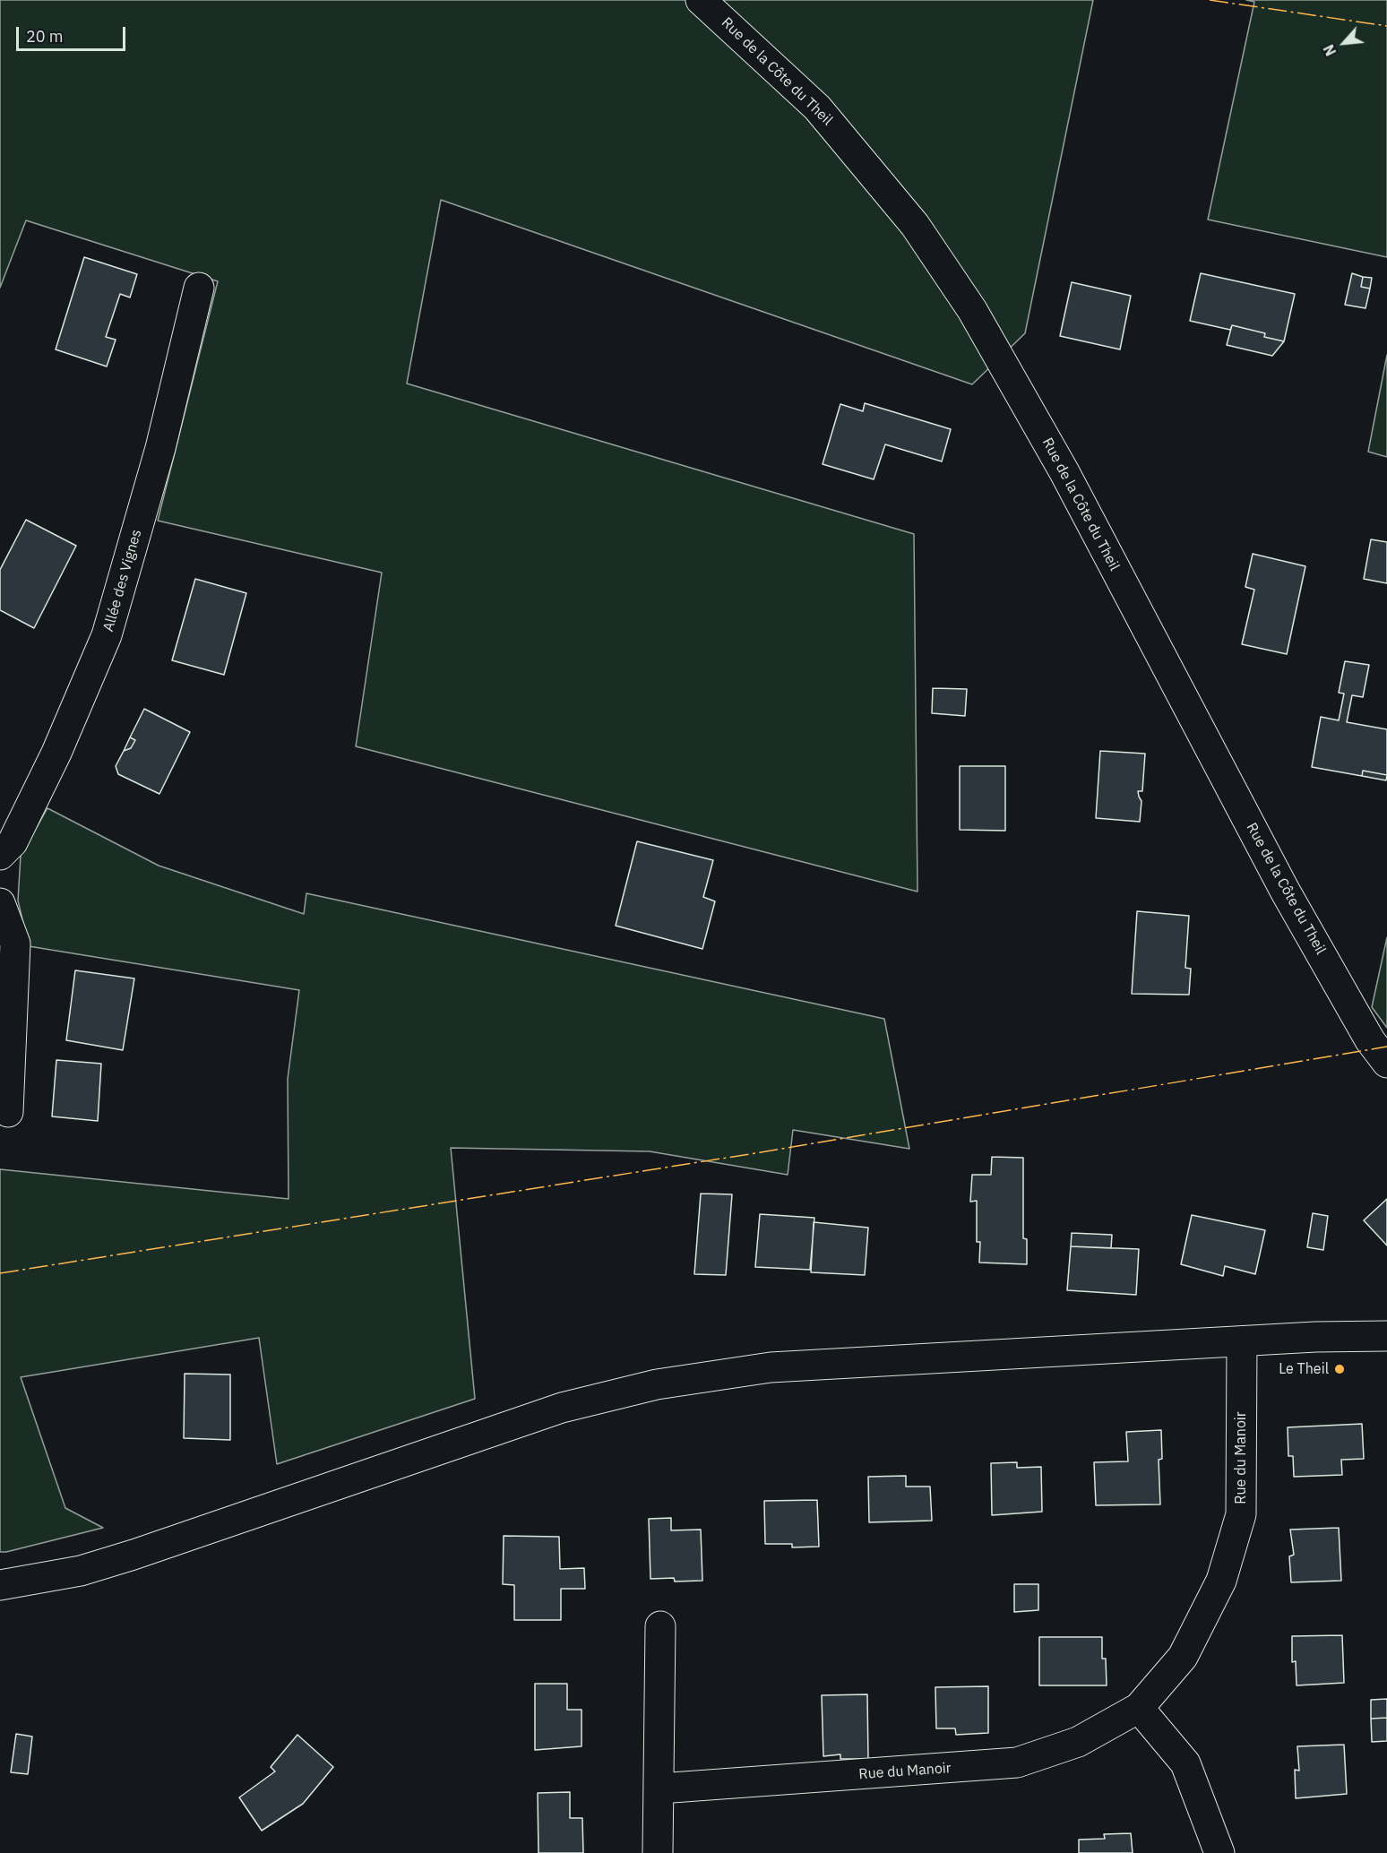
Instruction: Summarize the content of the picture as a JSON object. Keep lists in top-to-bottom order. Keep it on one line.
{"streets":{"street":["Rue de la Côte du Theil","Allée des Vignes","Rue du Manoir"]},"places":["Le Theil"],"scale_bar":"20 m","north":"bottom left"}
